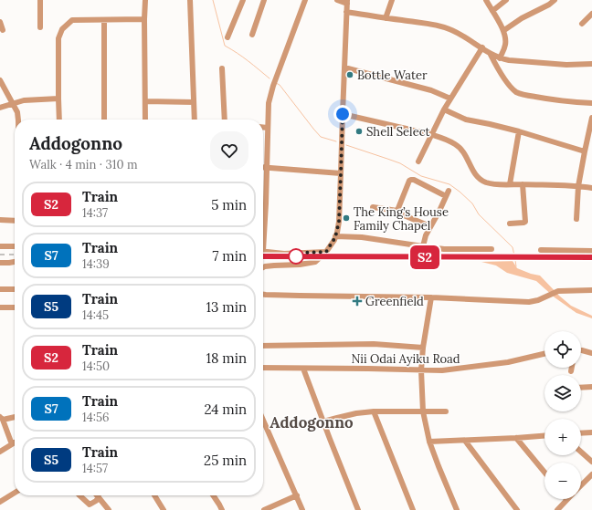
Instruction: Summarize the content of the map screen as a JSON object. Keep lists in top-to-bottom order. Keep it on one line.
{"streets":{"street":["Nii Odai Ayiku Road"]},"districts":["Addogonno"],"places":{"other":["Bottle Water","Shell Select","The King’s House Family Chapel"],"health":["Greenfield"]},"page":{"on_map":"S2","heading":["Addogonno","Walk · 4 min · 310 m"],"list":[{"mark":"S2","name":"Train","note":"14:37","value":"5 min"},{"mark":"S7","name":"Train","note":"14:39","value":"7 min"},{"mark":"S5","name":"Train","note":"14:45","value":"13 min"},{"mark":"S2","name":"Train","note":"14:50","value":"18 min"},{"mark":"S7","name":"Train","note":"14:56","value":"24 min"},{"mark":"S5","name":"Train","note":"14:57","value":"25 min"}],"map_buttons":["+","−"]}}
